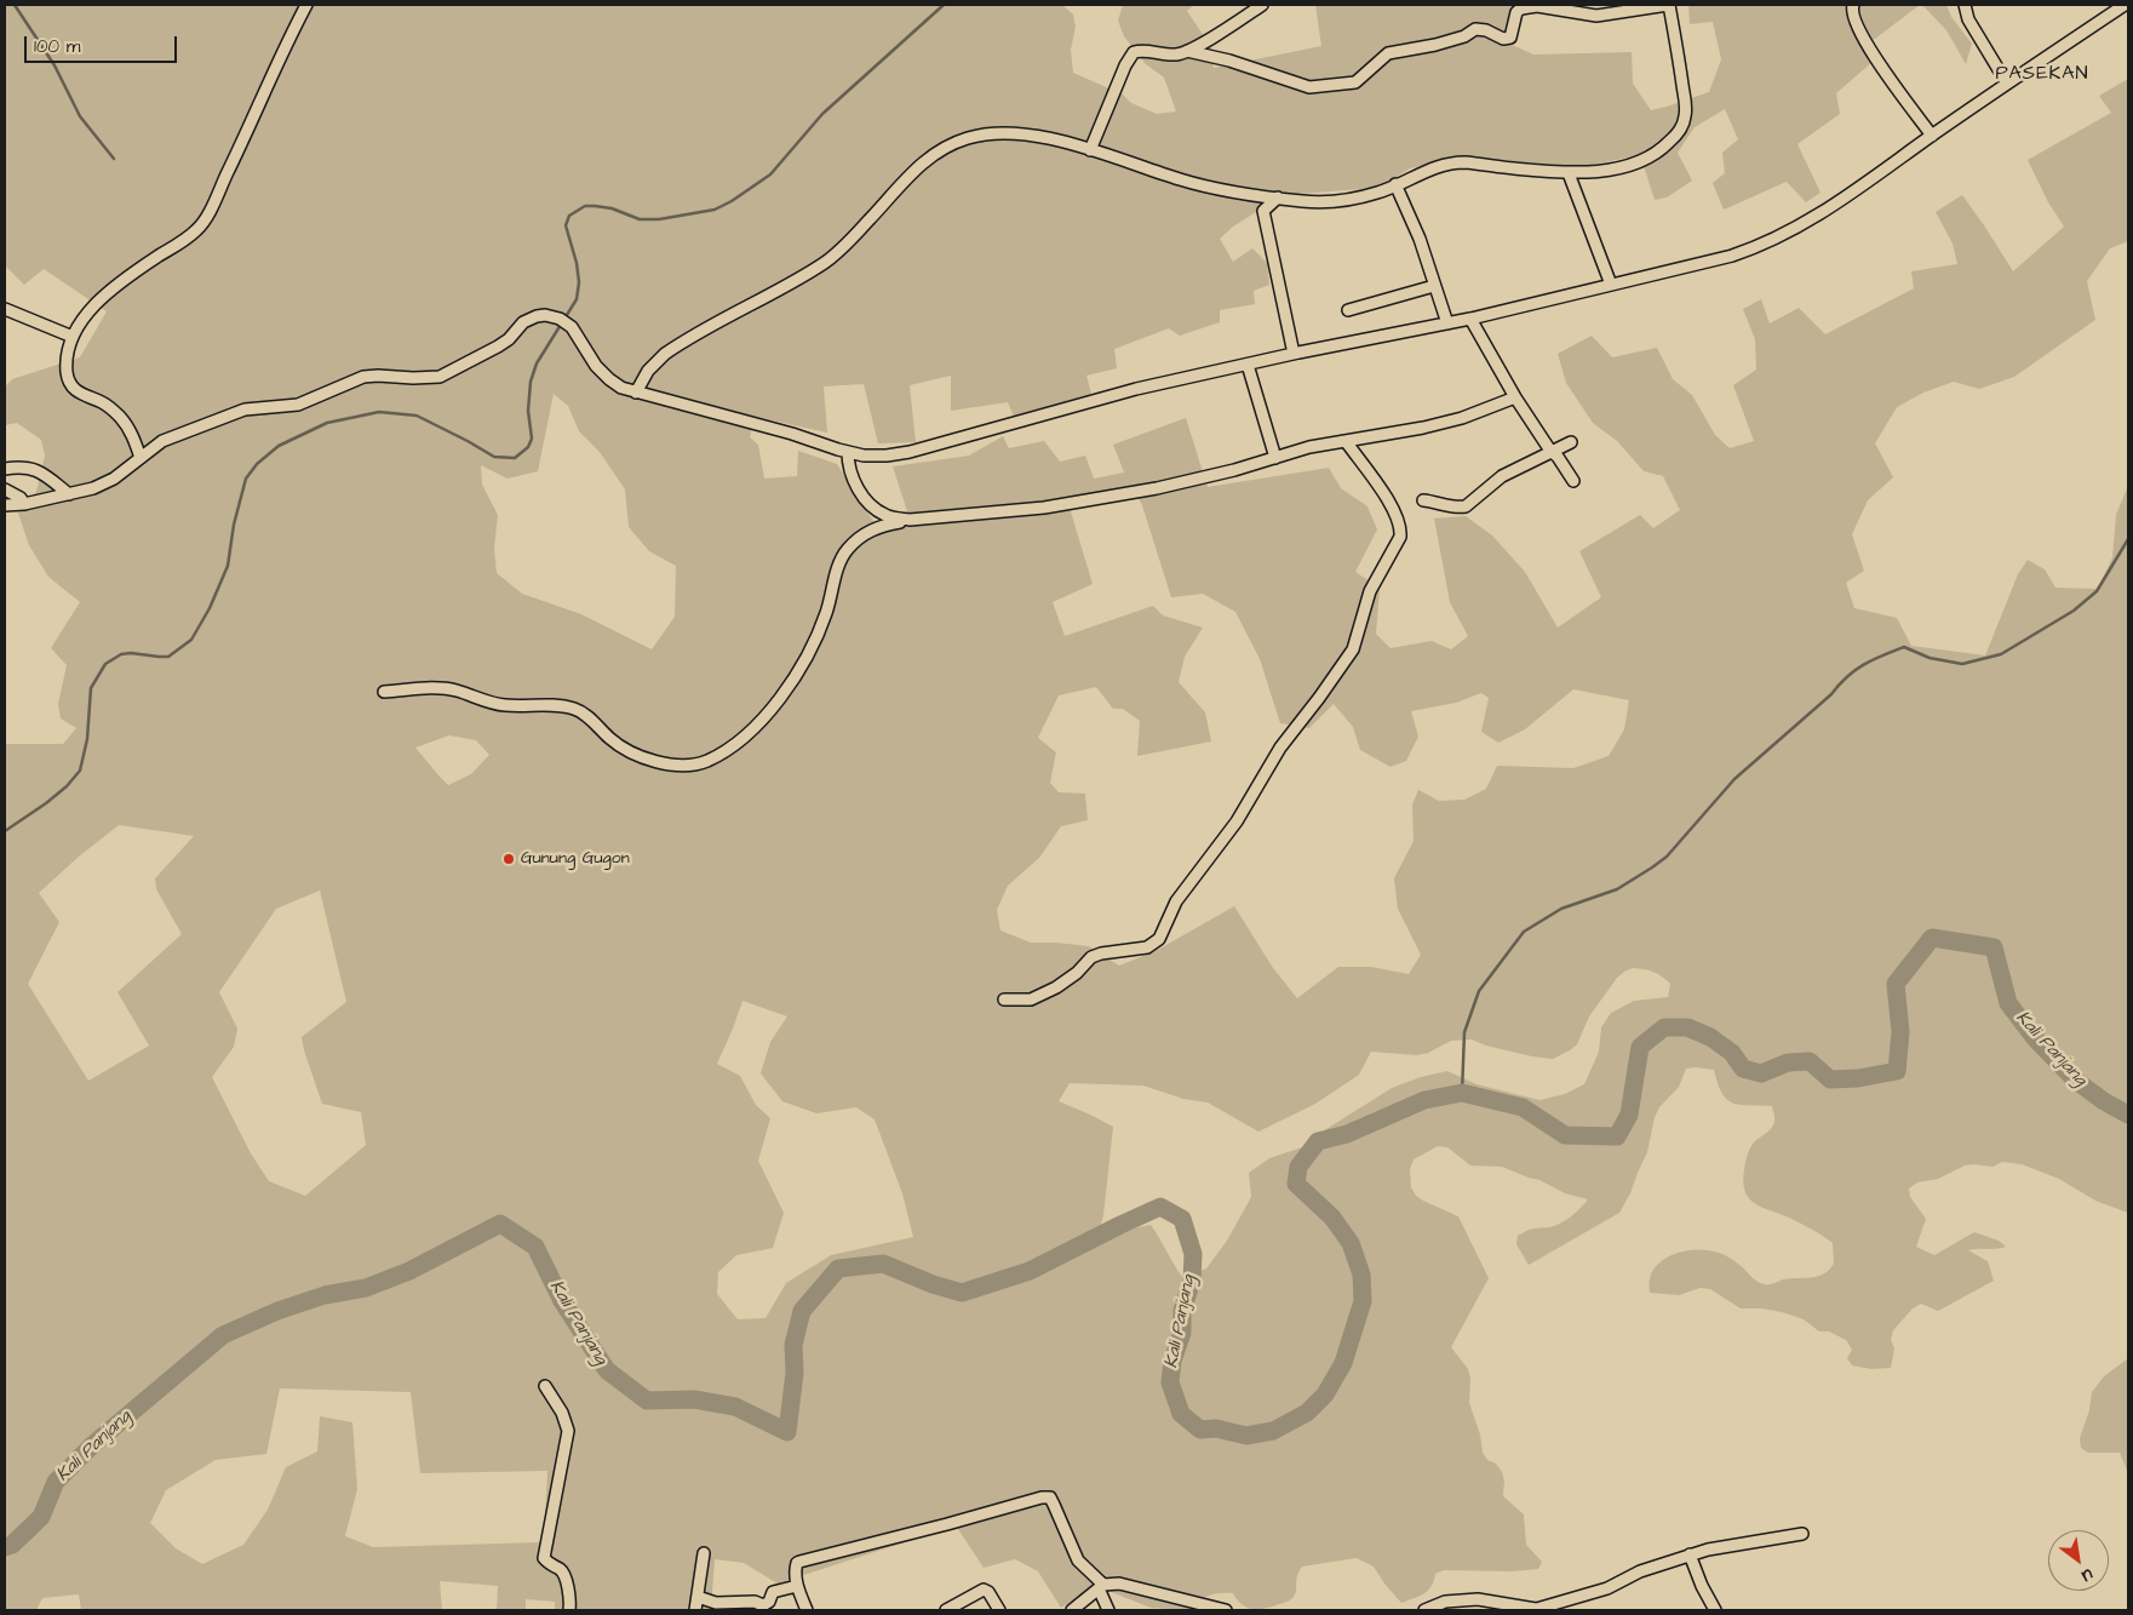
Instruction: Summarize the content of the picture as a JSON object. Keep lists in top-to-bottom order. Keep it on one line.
{"districts":["PASEKAN"],"water":["Kali Panjang"],"places":["Gunung Gugon"],"scale_bar":"100 m","north":"bottom right"}
